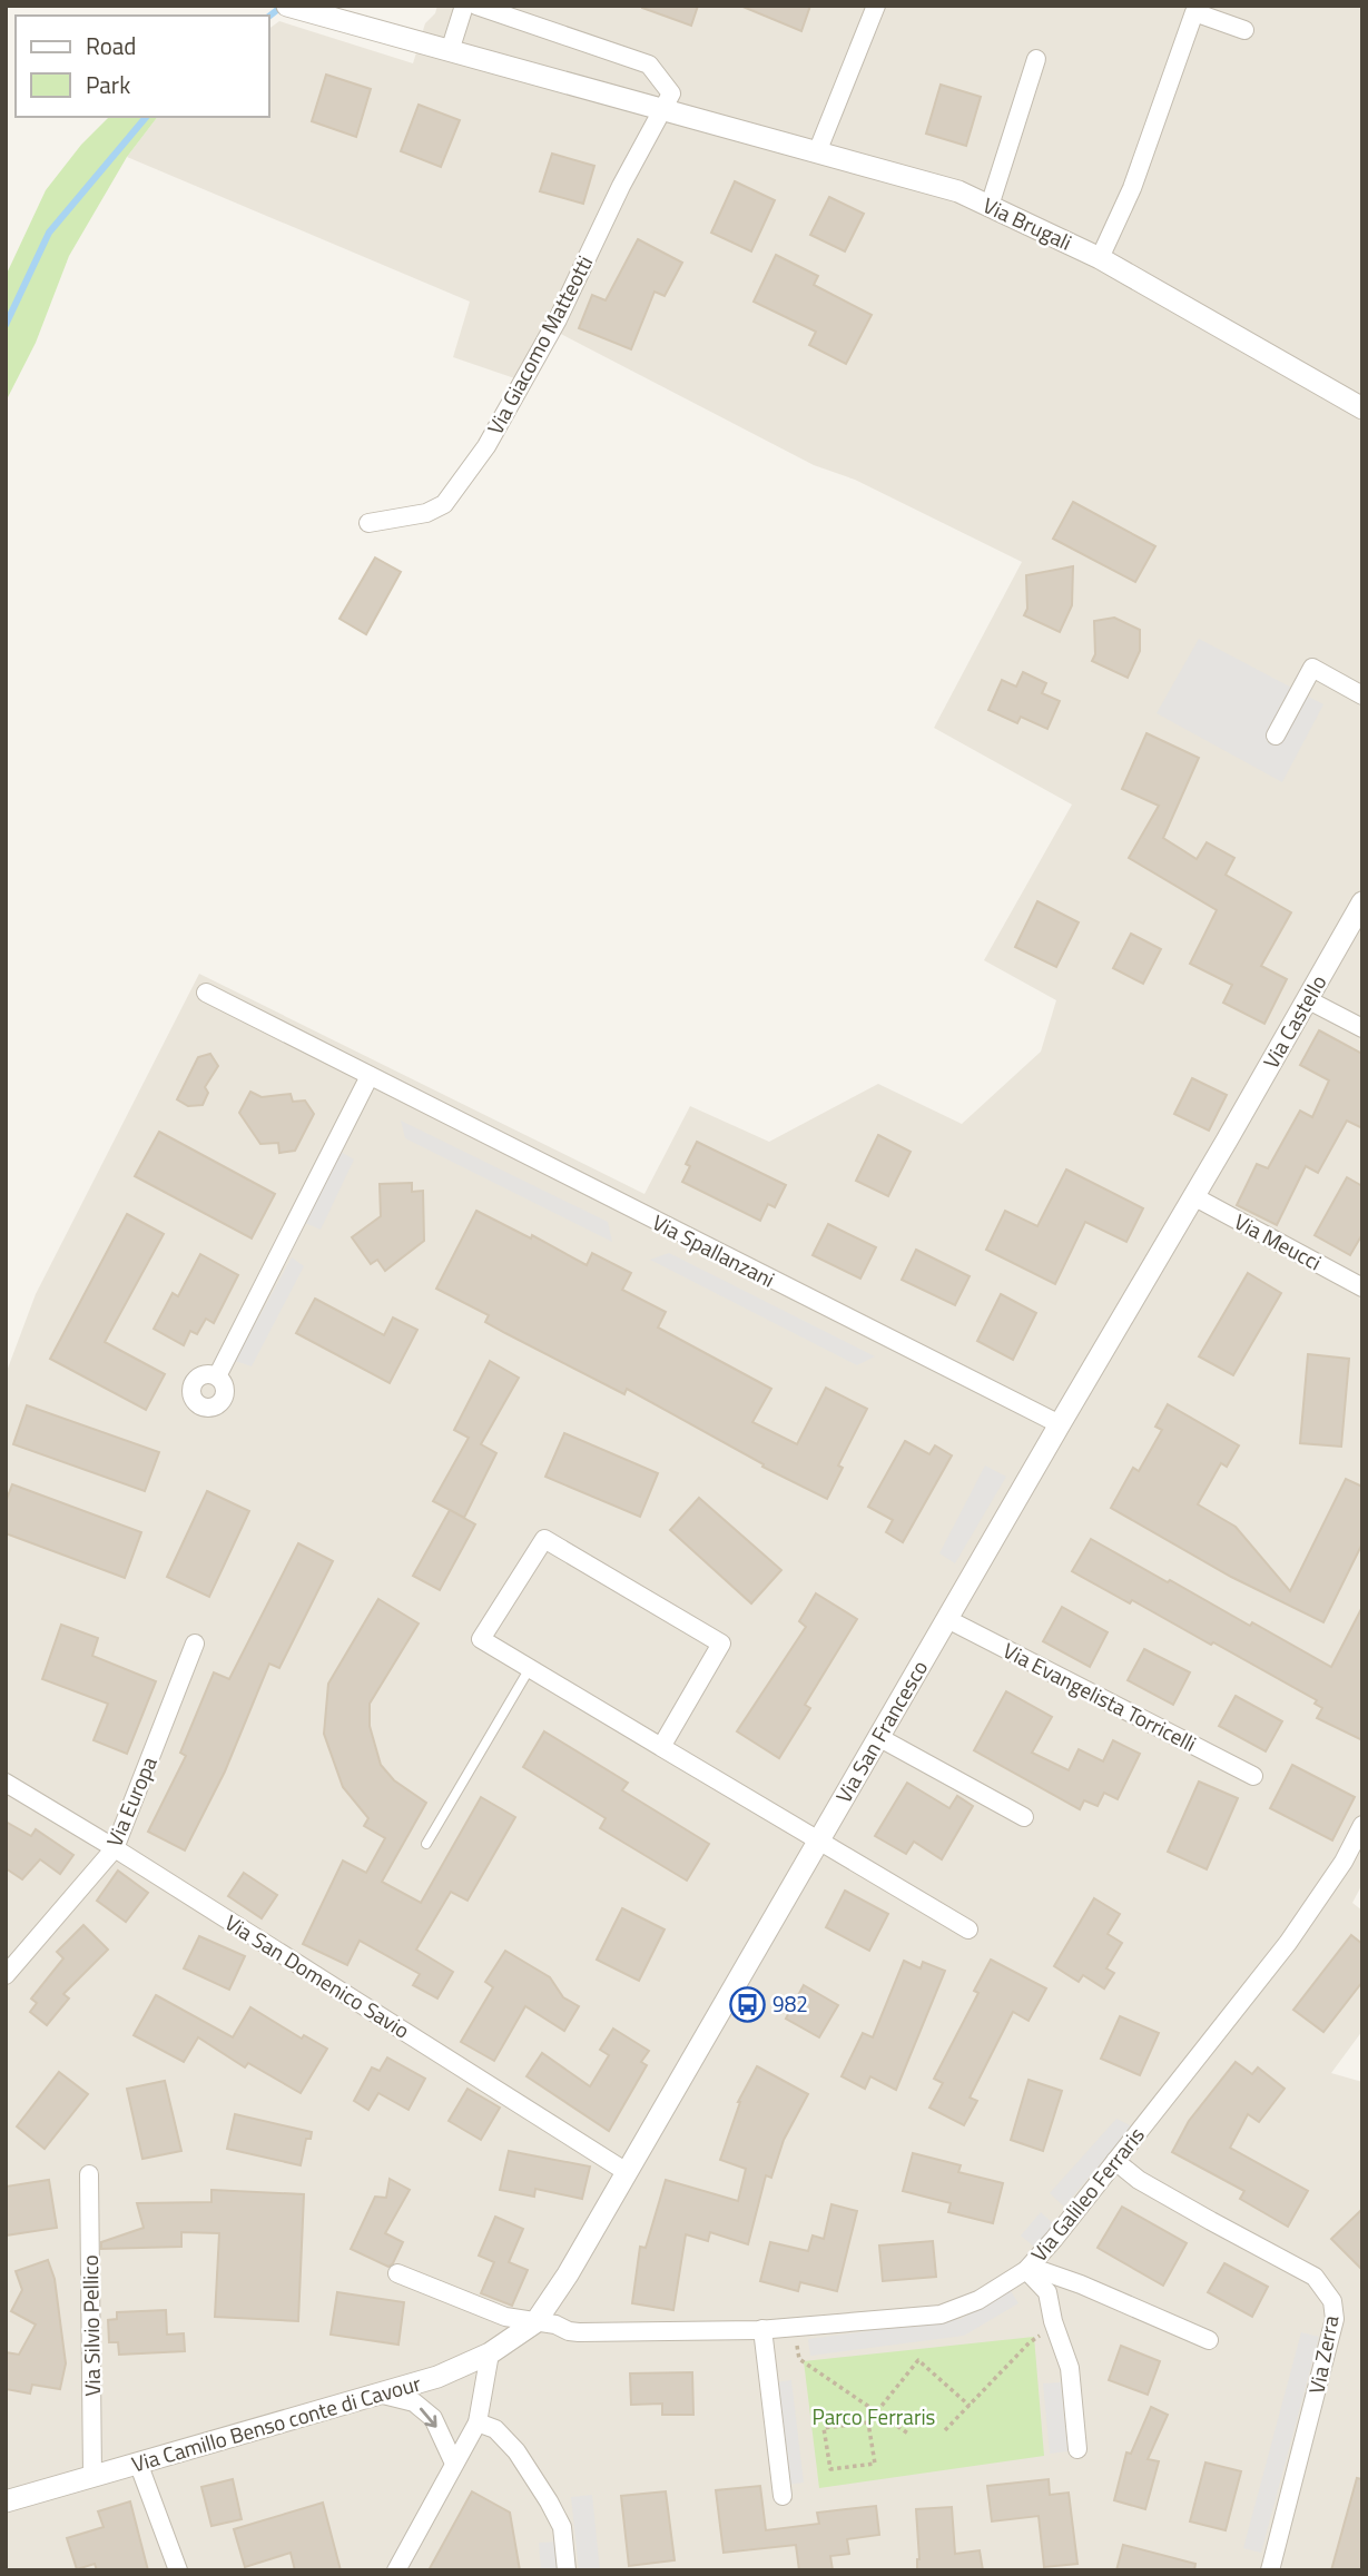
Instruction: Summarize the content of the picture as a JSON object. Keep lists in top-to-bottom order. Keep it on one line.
{"streets":{"street":["Via Brugali","Via Giacomo Matteotti","Via Castello","Via Meucci","Via Spallanzani","Via Evangelista Torricelli","Via San Francesco","Via Europa","Via San Domenico Savio","Via Galileo Ferraris","Via Silvio Pellico","Via Zerra","Via Camillo Benso conte di Cavour"]},"crossings":[["Via Brugali","Via Giacomo Matteotti"],["Via Castello","Via San Francesco"],["Via Meucci","Via San Francesco"],["Via Spallanzani","Via San Francesco"],["Via Evangelista Torricelli","Via San Francesco"],["Via San Francesco","Via San Domenico Savio"],["Via San Francesco","Via Galileo Ferraris"],["Via San Francesco","Via Camillo Benso conte di Cavour"],["Via Europa","Via San Domenico Savio"],["Via Galileo Ferraris","Via Zerra"],["Via Galileo Ferraris","Via Camillo Benso conte di Cavour"],["Via Silvio Pellico","Via Camillo Benso conte di Cavour"]],"parks":["Parco Ferraris"],"places":{"bus stop":["982"]},"legend":["Road","Park"]}
